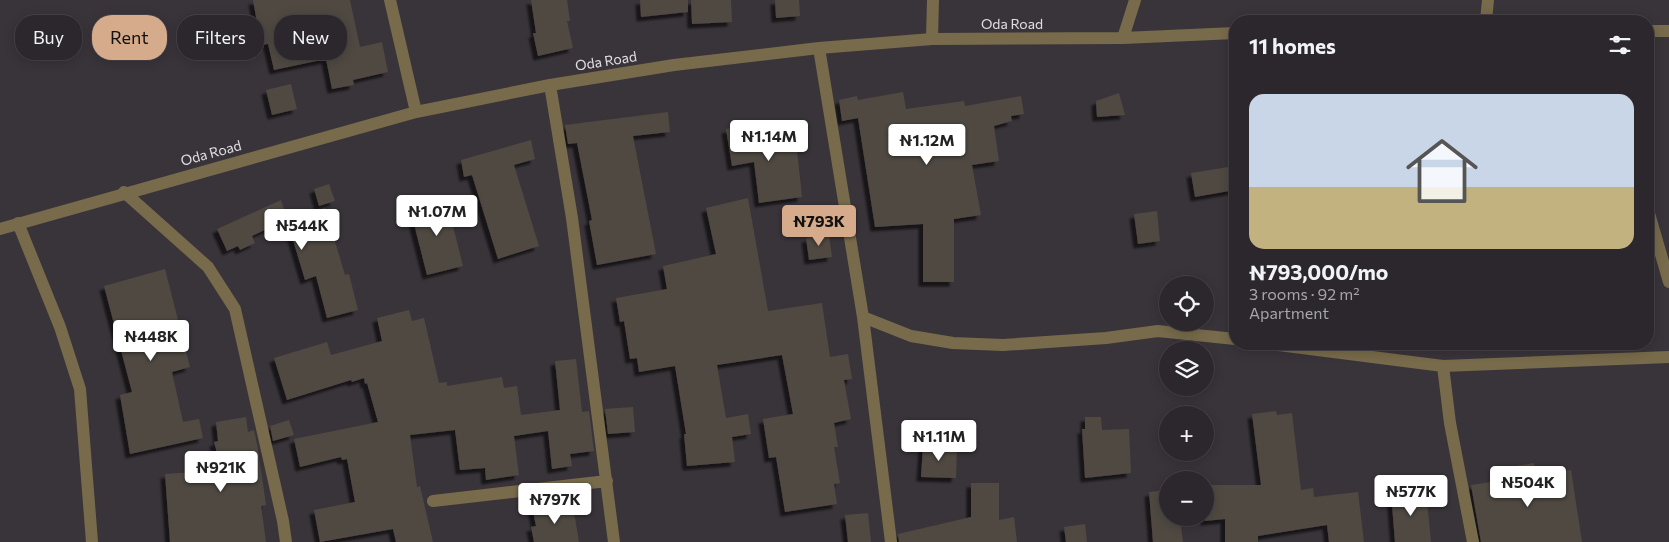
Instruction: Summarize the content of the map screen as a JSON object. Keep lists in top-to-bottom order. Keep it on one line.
{"streets":{"street":["Oda Road"]},"page":{"chip":["Buy","Rent","Filters","New"],"heading":"11 homes","list":[{"name":"₦793,000/mo","note":"3 rooms · 92 m² · Apartment"}],"price":["₦1.14M","₦1.12M","₦1.07M","₦793K","₦544K","₦448K","₦1.11M","₦921K","₦504K","₦577K","₦797K"],"map_buttons":["+","−"]}}
